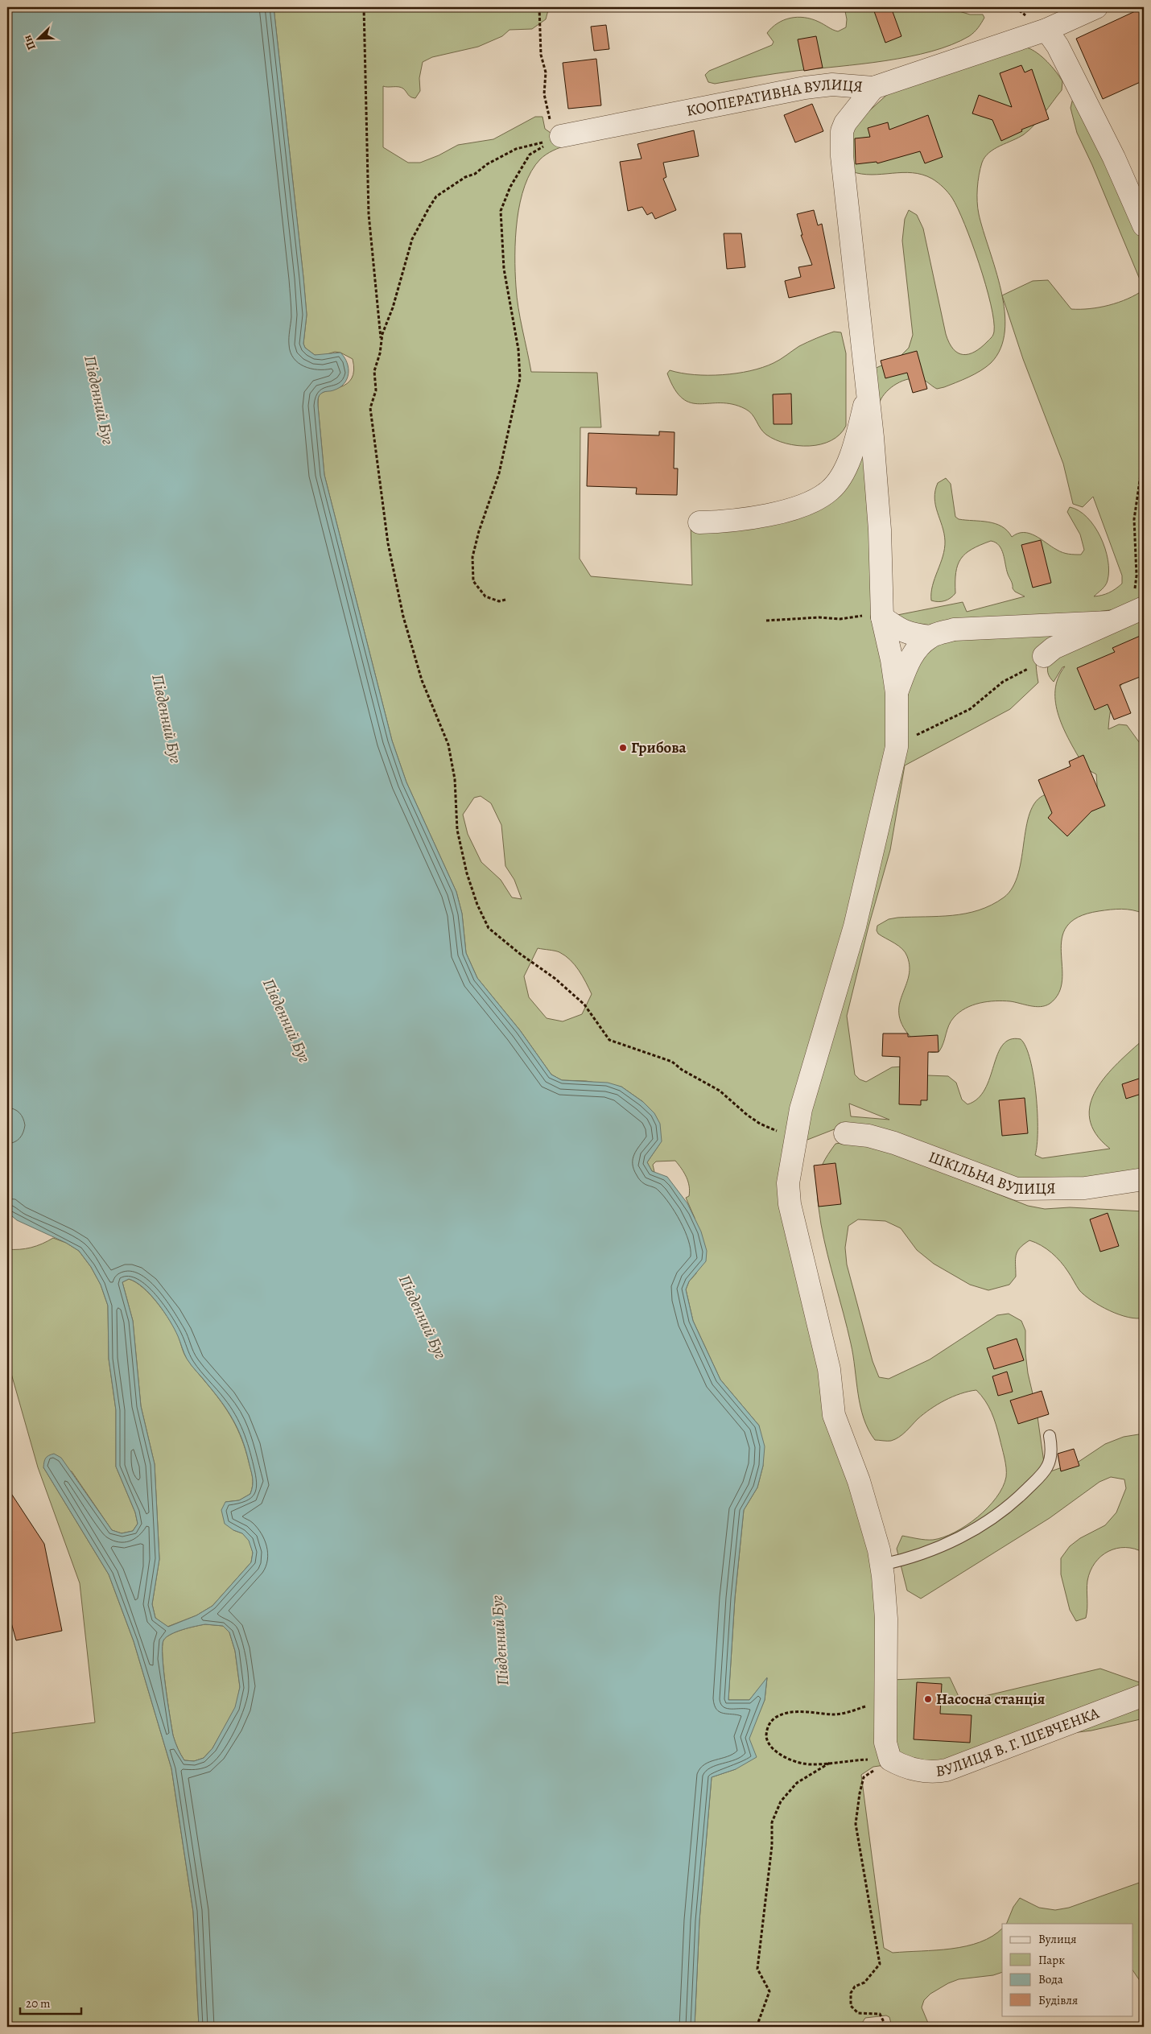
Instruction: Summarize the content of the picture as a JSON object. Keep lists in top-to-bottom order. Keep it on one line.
{"streets":{"street":["КООПЕРАТИВНА ВУЛИЦЯ","ШКІЛЬНА ВУЛИЦЯ","ВУЛИЦЯ В. Г. ШЕВЧЕНКА"]},"water":["Південний Буг"],"places":["Грибова","Насосна станція"],"legend":["Вулиця","Парк","Вода","Будівля"],"scale_bar":"20 m","north":"bottom left"}
